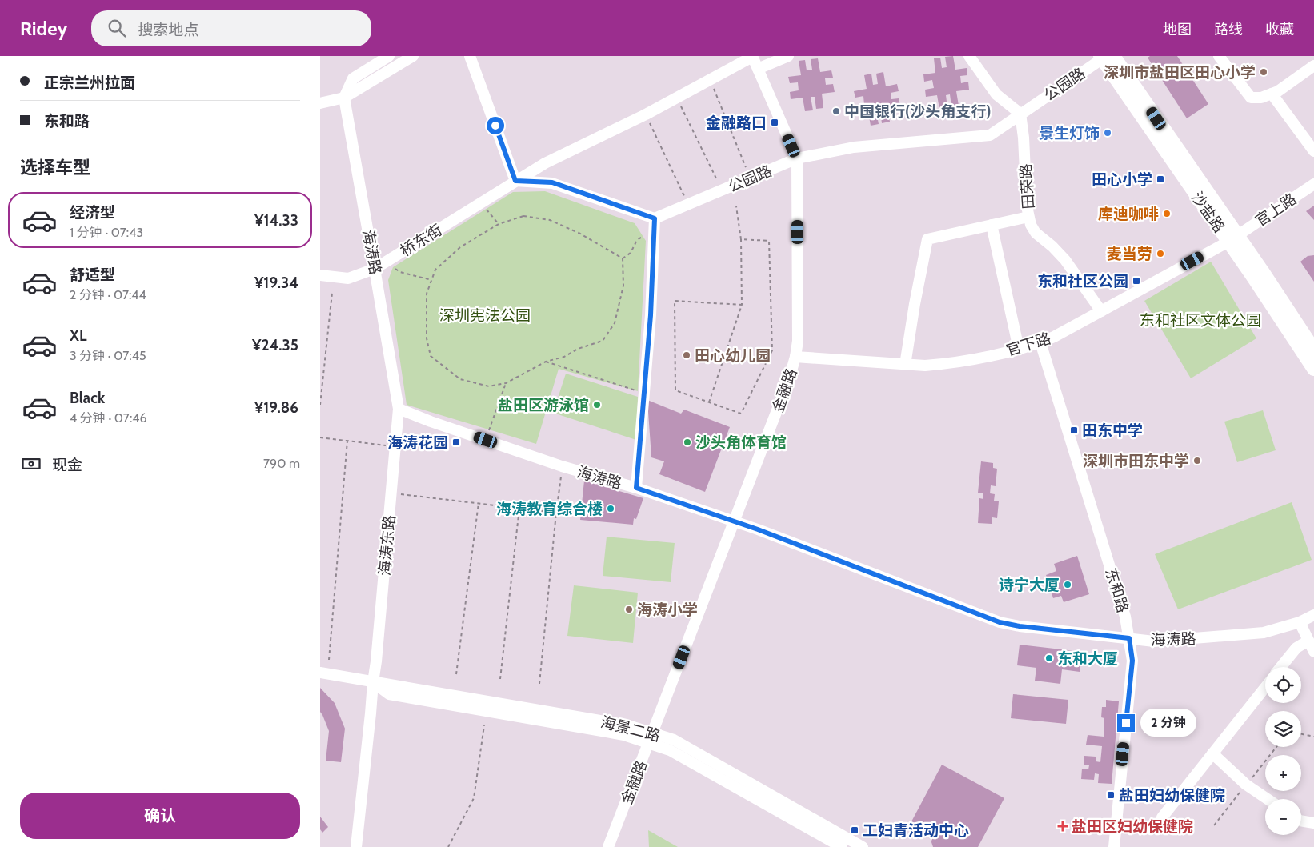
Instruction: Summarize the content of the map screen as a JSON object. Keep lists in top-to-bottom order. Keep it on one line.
{"streets":{"main road":["沙盐路"],"street":["公园路","田荣路","官上路","桥东街","海涛路","官下路","金融路","海涛东路","东和路","海景二路"]},"crossings":[["公园路","田荣路"],["公园路","沙盐路"],["公园路","金融路"],["田荣路","官下路"],["官上路","沙盐路"],["官上路","官下路"],["沙盐路","官下路"],["桥东街","海涛路"],["桥东街","金融路"],["海涛路","金融路"],["海涛路","海涛东路"],["海涛路","东和路"],["官下路","金融路"],["官下路","东和路"],["金融路","海景二路"],["海涛东路","海景二路"]],"parks":["深圳宪法公园","东和社区文体公园"],"places":{"other":["深圳市盐田区田心小学","中国银行(沙头角支行)","景生灯饰","库迪咖啡","麦当劳","田心幼儿园","盐田区游泳馆","沙头角体育馆","深圳市田东中学","海涛教育综合楼","诗宁大厦","海涛小学","东和大厦"],"transit":["金融路口","田心小学","东和社区公园","田东中学","海涛花园","盐田妇幼保健院","工妇青活动中心"],"health":["盐田区妇幼保健院"]},"page":{"header":"Ridey","search":"搜索地点","nav":["地图","路线","收藏"],"banner":["正宗兰州拉面","东和路"],"heading":"选择车型","list":[{"name":"经济型","note":"1 分钟 · 07:43","value":"¥14.33"},{"name":"舒适型","note":"2 分钟 · 07:44","value":"¥19.34"},{"name":"XL","note":"3 分钟 · 07:45","value":"¥24.35"},{"name":"Black","note":"4 分钟 · 07:46","value":"¥19.86"}],"pay":["现金","790 m"],"map_buttons":["+","−"],"bubble":"2 分钟","buttons":"确认"}}
